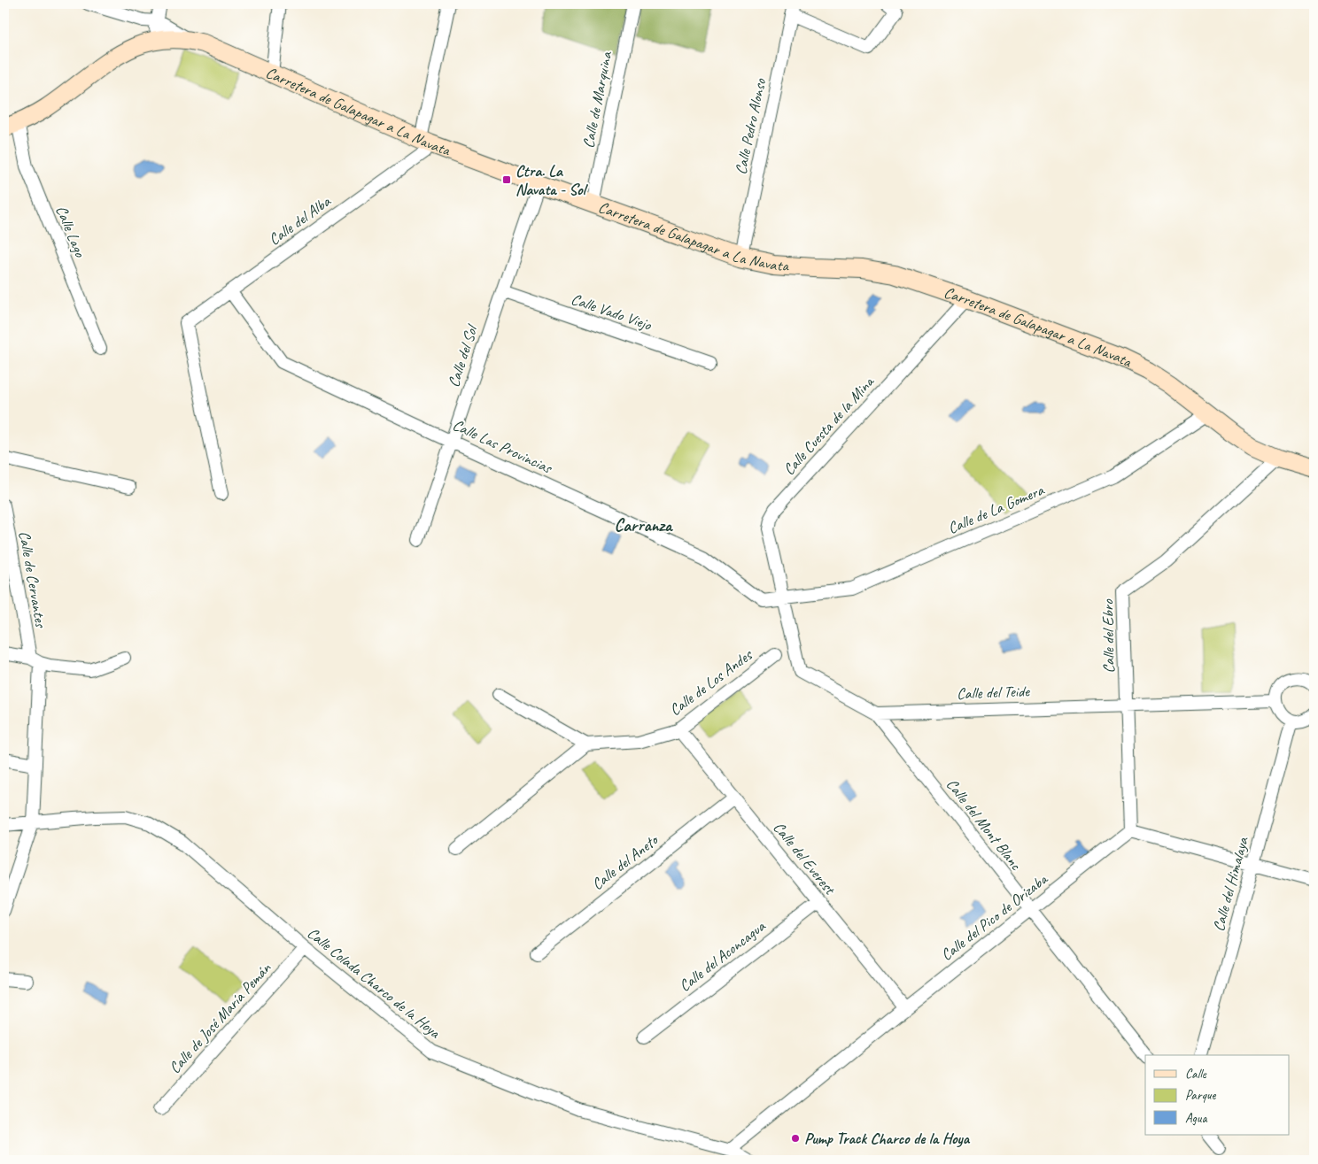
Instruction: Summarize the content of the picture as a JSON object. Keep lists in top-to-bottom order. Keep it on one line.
{"streets":{"main road":["Carretera de Galapagar a La Navata"],"street":["Calle de Marquina","Calle Pedro Alonso","Calle del Alba","Calle Lago","Calle Vado Viejo","Calle del Sol","Calle Cuesta de la Mina","Calle Las Provincias","Calle de La Gomera","Calle de Cervantes","Calle del Ebro","Calle de Los Andes","Calle del Teide","Calle del Mont Blanc","Calle del Everest","Calle del Aneto","Calle del Himalaya","Calle del Pico de Orizaba","Calle del Aconcagua","Calle Colada Charco de la Hoya","Calle de José María Pemán"]},"crossings":[["Calle de Marquina","Carretera de Galapagar a La Navata"],["Carretera de Galapagar a La Navata","Calle Pedro Alonso"],["Carretera de Galapagar a La Navata","Calle del Alba"],["Carretera de Galapagar a La Navata","Calle Lago"],["Carretera de Galapagar a La Navata","Calle del Sol"],["Carretera de Galapagar a La Navata","Calle Cuesta de la Mina"],["Carretera de Galapagar a La Navata","Calle de La Gomera"],["Carretera de Galapagar a La Navata","Calle del Ebro"],["Calle del Alba","Calle Las Provincias"],["Calle Vado Viejo","Calle del Sol"],["Calle del Sol","Calle Las Provincias"],["Calle Cuesta de la Mina","Calle Las Provincias"],["Calle Cuesta de la Mina","Calle de La Gomera"],["Calle Las Provincias","Calle de La Gomera"],["Calle de Cervantes","Calle Colada Charco de la Hoya"],["Calle del Ebro","Calle del Teide"],["Calle del Ebro","Calle del Pico de Orizaba"],["Calle de Los Andes","Calle del Everest"],["Calle del Teide","Calle del Mont Blanc"],["Calle del Mont Blanc","Calle del Pico de Orizaba"],["Calle del Everest","Calle del Aneto"],["Calle del Everest","Calle del Pico de Orizaba"],["Calle del Everest","Calle del Aconcagua"],["Calle del Pico de Orizaba","Calle Colada Charco de la Hoya"],["Calle Colada Charco de la Hoya","Calle de José María Pemán"]],"districts":["Carranza"],"places":{"transit":["Ctra. La Navata - Sol"],"other":["Pump Track Charco de la Hoya"]},"legend":["Calle","Parque","Agua"]}
